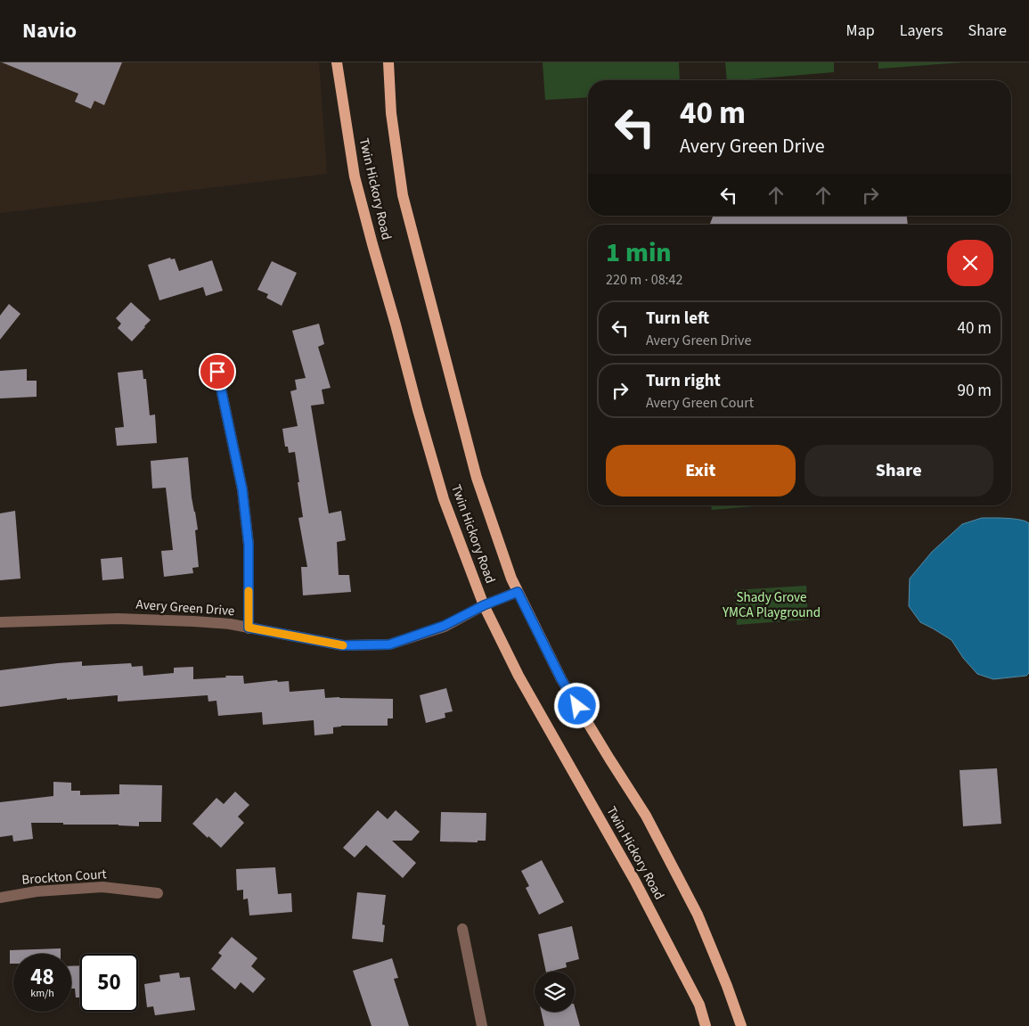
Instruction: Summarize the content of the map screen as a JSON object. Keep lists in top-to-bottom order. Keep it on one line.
{"streets":{"main road":["Twin Hickory Road"],"street":["Avery Green Drive","Brockton Court"]},"crossings":[["Twin Hickory Road","Avery Green Drive"]],"parks":["Shady Grove YMCA Playground"],"page":{"header":"Navio","nav":["Map","Layers","Share"],"turn":["40 m","Avery Green Drive"],"heading":["1 min","220 m · 08:42"],"list":[{"name":"Turn left","note":"Avery Green Drive","value":"40 m"},{"name":"Turn right","note":"Avery Green Court","value":"90 m"}],"buttons":["Exit","Share"],"speed":"48 km/h","limit":"50"}}
